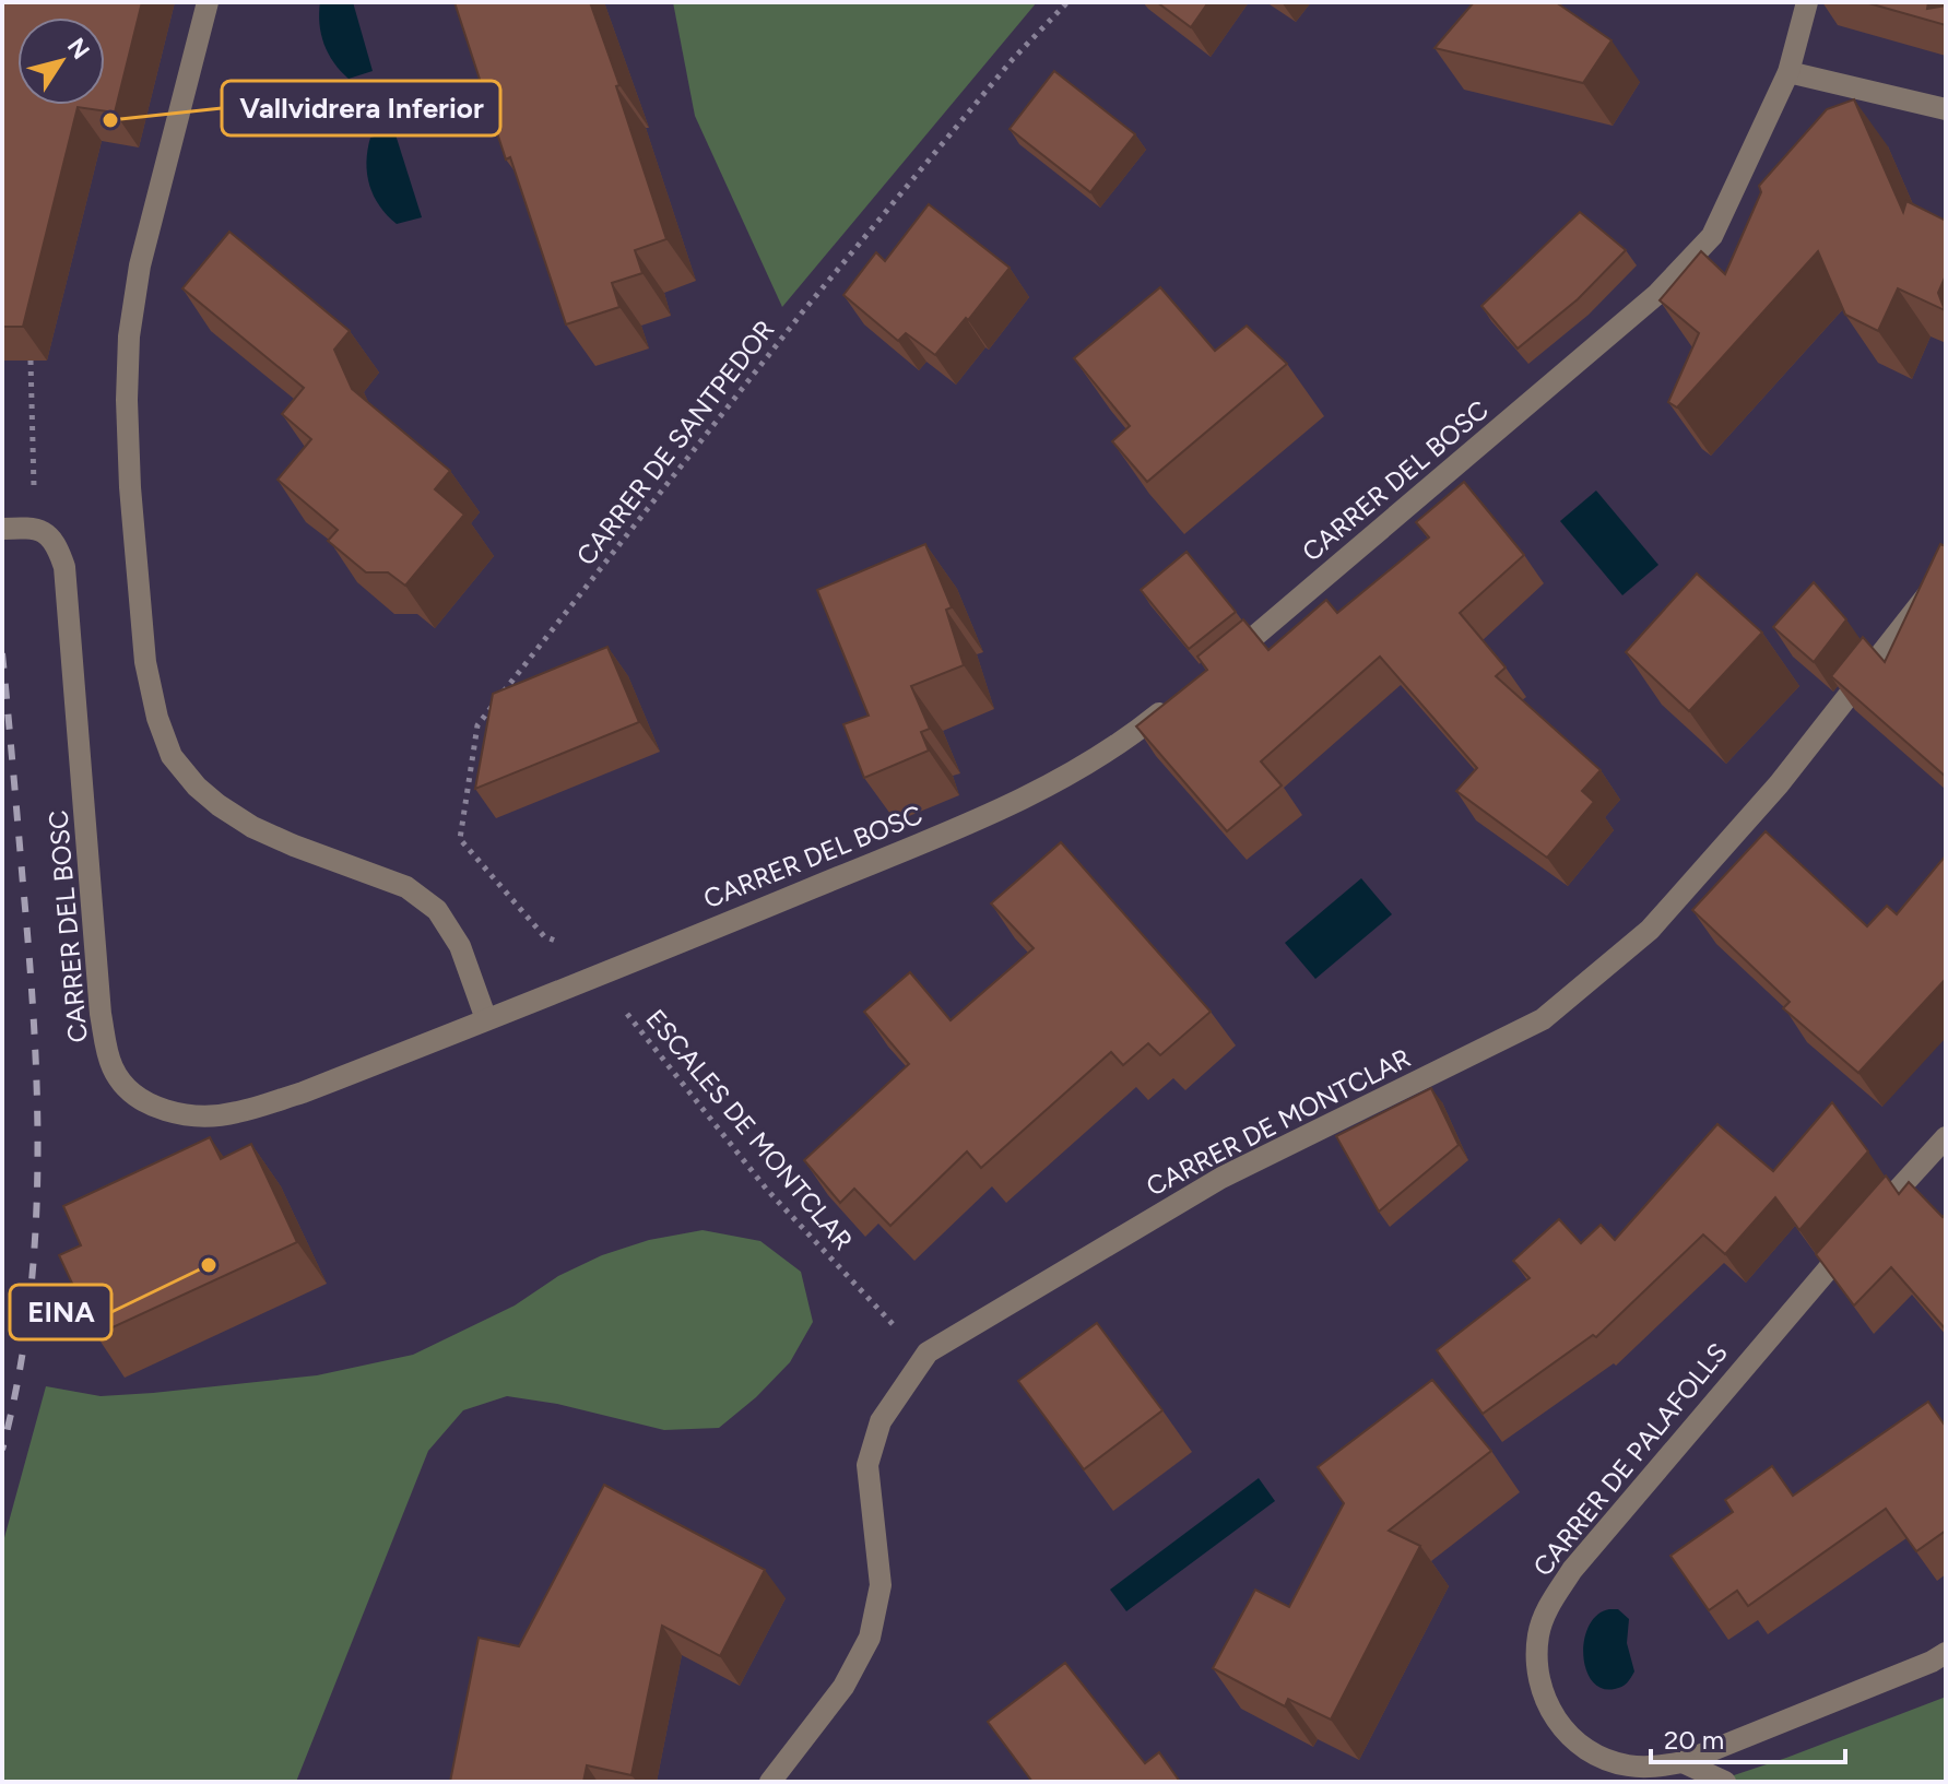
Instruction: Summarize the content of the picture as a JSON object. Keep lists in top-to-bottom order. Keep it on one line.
{"streets":{"street":["CARRER DEL BOSC","CARRER DE MONTCLAR","CARRER DE PALAFOLLS"],"path":["CARRER DE SANTPEDOR","ESCALES DE MONTCLAR"]},"places":["Vallvidrera Inferior","EINA"],"scale_bar":"20 m","north":"top right"}
